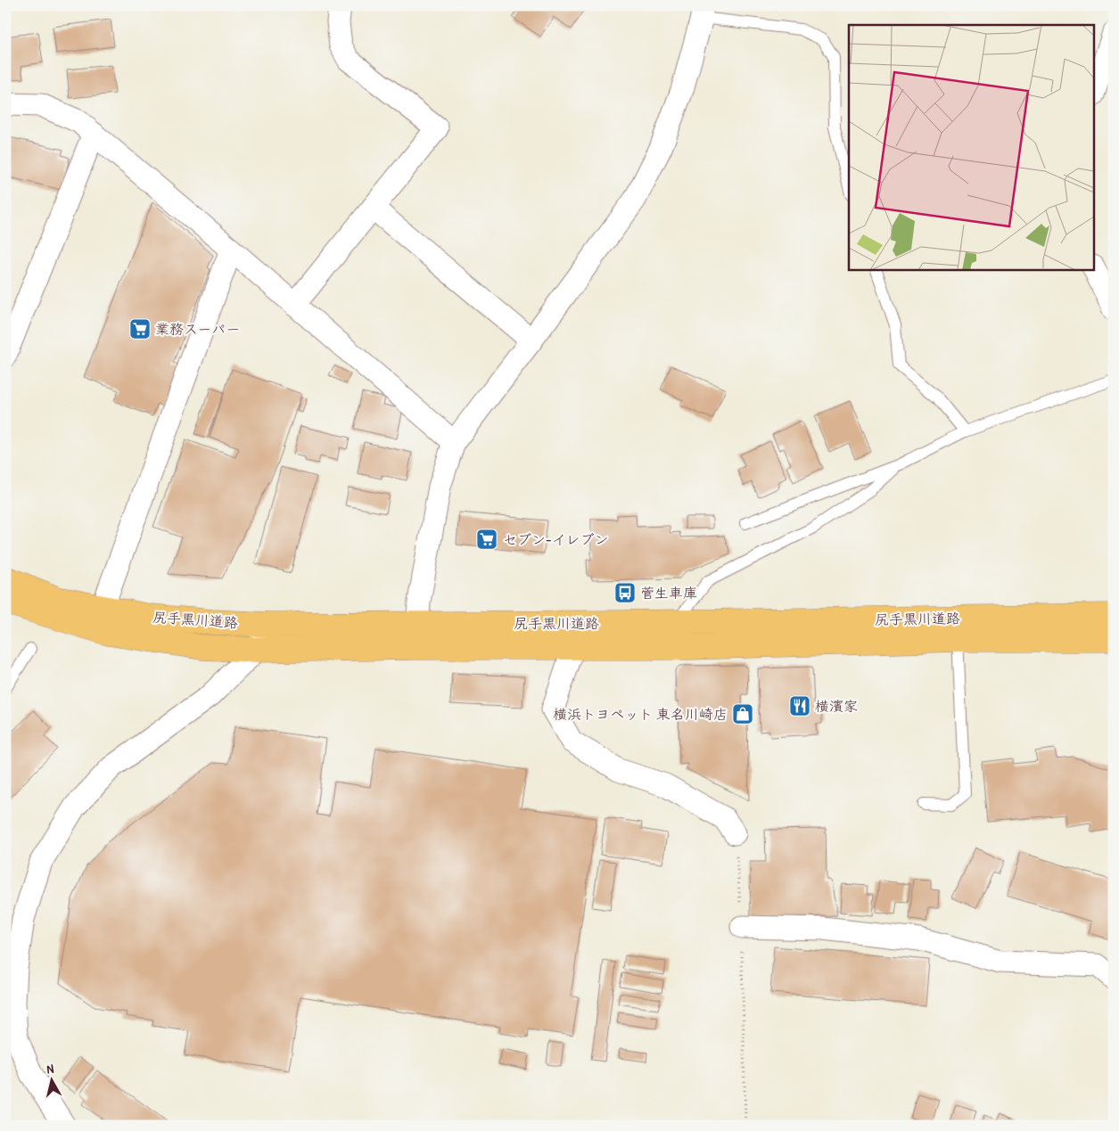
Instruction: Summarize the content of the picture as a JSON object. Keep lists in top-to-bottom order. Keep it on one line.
{"streets":{"main road":["尻手黒川道路"]},"places":{"supermarket":["業務スーパー","セブン-イレブン"],"bus stop":["菅生車庫"],"restaurant":["横濱家"],"shop":["横浜トヨペット 東名川崎店"]},"north":"top"}
